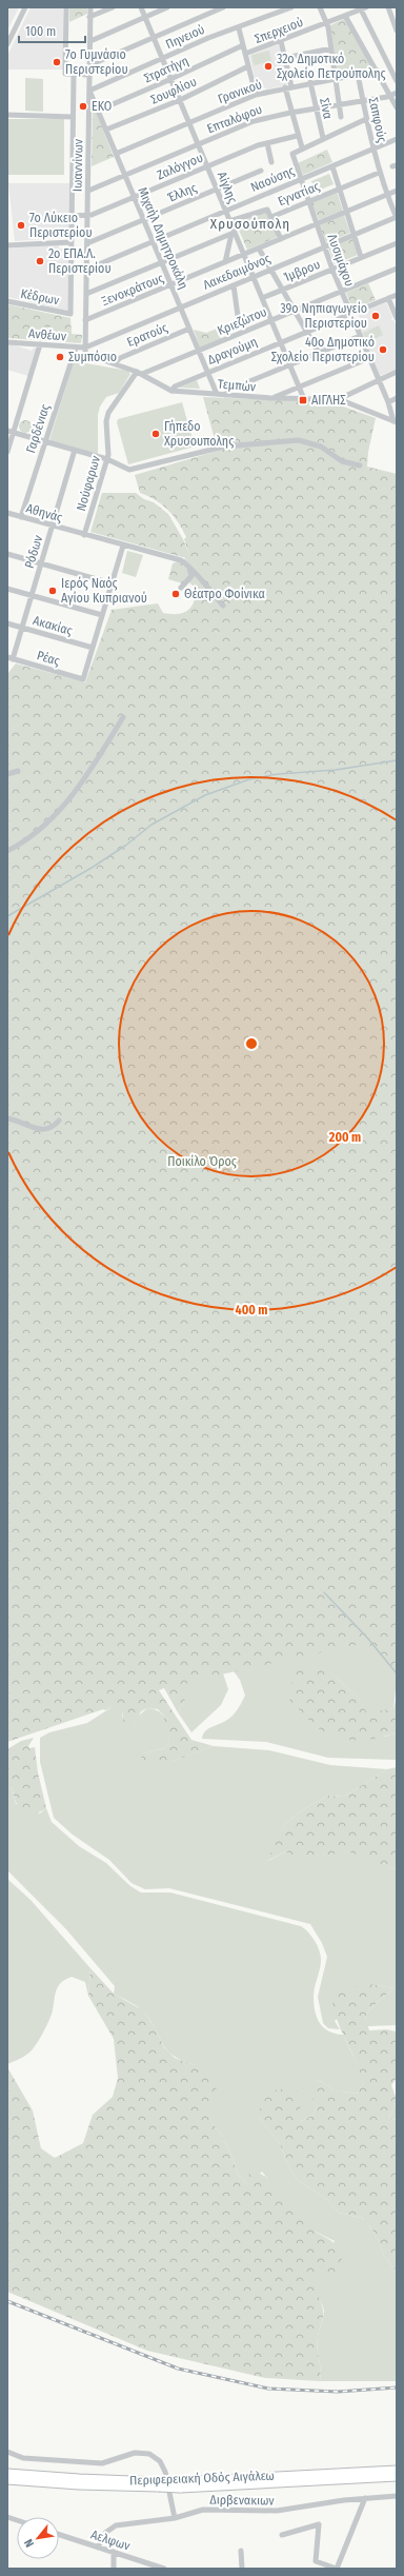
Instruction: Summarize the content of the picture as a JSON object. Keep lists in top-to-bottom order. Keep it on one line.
{"streets":{"highway":["Περιφερειακή Οδός Αιγάλεω"],"street":["Σπερχειού","Πηνειού","Στρατήγη","Σουφλίου","Γρανικού","Σίνα","Επταλόφου","Σαπφούς","Ιωαννίνων","Ζαλόγγου","Ναούσης","Αίγλης","Έλλης","Εγνατίας","Μιχαήλ Δημητροκάλη","Λυσιμάχου","Ίμβρου","Λακεδαιμόνος","Ξενοκράτους","Κέδρων","Κριεζώτου","Ανθέων","Ερατούς","Δραγούμη","Τεμπών","Γαρδένιας","Νούφαρων","Αθηνάς","Ρόδων","Ακακίας","Ρέας","Διρβενακιων","Αελφων"]},"crossings":[["Πηνειού","Ιωαννίνων"],["Πηνειού","Αίγλης"],["Πηνειού","Μιχαήλ Δημητροκάλη"],["Στρατήγη","Αίγλης"],["Στρατήγη","Μιχαήλ Δημητροκάλη"],["Σουφλίου","Αίγλης"],["Σουφλίου","Μιχαήλ Δημητροκάλη"],["Γρανικού","Σίνα"],["Γρανικού","Σαπφούς"],["Γρανικού","Αίγλης"],["Γρανικού","Μιχαήλ Δημητροκάλη"],["Σίνα","Επταλόφου"],["Επταλόφου","Σαπφούς"],["Επταλόφου","Ιωαννίνων"],["Επταλόφου","Αίγλης"],["Επταλόφου","Μιχαήλ Δημητροκάλη"],["Σαπφούς","Ναούσης"],["Σαπφούς","Εγνατίας"],["Σαπφούς","Λακεδαιμόνος"],["Σαπφούς","Ξενοκράτους"],["Ιωαννίνων","Ζαλόγγου"],["Ιωαννίνων","Ναούσης"],["Ιωαννίνων","Έλλης"],["Ιωαννίνων","Μιχαήλ Δημητροκάλη"],["Ιωαννίνων","Λακεδαιμόνος"],["Ιωαννίνων","Ξενοκράτους"],["Ιωαννίνων","Ανθέων"],["Ιωαννίνων","Τεμπών"],["Ζαλόγγου","Αίγλης"],["Ζαλόγγου","Μιχαήλ Δημητροκάλη"],["Ναούσης","Αίγλης"],["Ναούσης","Μιχαήλ Δημητροκάλη"],["Ναούσης","Λυσιμάχου"],["Αίγλης","Έλλης"],["Αίγλης","Εγνατίας"],["Αίγλης","Ίμβρου"],["Αίγλης","Λακεδαιμόνος"],["Αίγλης","Ξενοκράτους"],["Αίγλης","Κριεζώτου"],["Αίγλης","Δραγούμη"],["Αίγλης","Τεμπών"],["Έλλης","Μιχαήλ Δημητροκάλη"],["Εγνατίας","Λυσιμάχου"],["Μιχαήλ Δημητροκάλη","Λακεδαιμόνος"],["Μιχαήλ Δημητροκάλη","Ξενοκράτους"],["Μιχαήλ Δημητροκάλη","Κριεζώτου"],["Μιχαήλ Δημητροκάλη","Ερατούς"],["Μιχαήλ Δημητροκάλη","Δραγούμη"],["Μιχαήλ Δημητροκάλη","Τεμπών"],["Λυσιμάχου","Ίμβρου"],["Λυσιμάχου","Λακεδαιμόνος"],["Λυσιμάχου","Ξενοκράτους"],["Λυσιμάχου","Κριεζώτου"],["Λυσιμάχου","Δραγούμη"],["Λυσιμάχου","Τεμπών"],["Λακεδαιμόνος","Ανθέων"],["Λακεδαιμόνος","Τεμπών"],["Κριεζώτου","Τεμπών"],["Ανθέων","Τεμπών"],["Ανθέων","Γαρδένιας"],["Ερατούς","Τεμπών"],["Δραγούμη","Τεμπών"],["Τεμπών","Νούφαρων"],["Γαρδένιας","Αθηνάς"],["Νούφαρων","Αθηνάς"],["Αθηνάς","Ρόδων"],["Ρόδων","Ακακίας"],["Ρόδων","Ρέας"],["Ακακίας","Ρέας"],["Διρβενακιων","Αελφων"]],"districts":["Χρυσούπολη"],"parks":["Ποικίλο Όρος"],"places":{"other":["7ο Γυμνάσιο Περιστερίου","32ο Δημοτικό Σχολείο Πετρούπολης","EKO","7ο Λύκειο Περιστερίου","2ο ΕΠΑ.Λ. Περιστερίου","39ο Νηπιαγωγείο Περιστερίου","40ο Δημοτικό Σχολείο Περιστερίου","Συμπόσιο","Γήπεδο Χρυσουπολης","Ιερός Ναός Αγίου Κυπριανού","Θέατρο Φοίνικα"],"transit":["ΑΙΓΛΗΣ"]},"scale_bar":"100 m","north":"bottom left","rings":["200 m","400 m"]}
